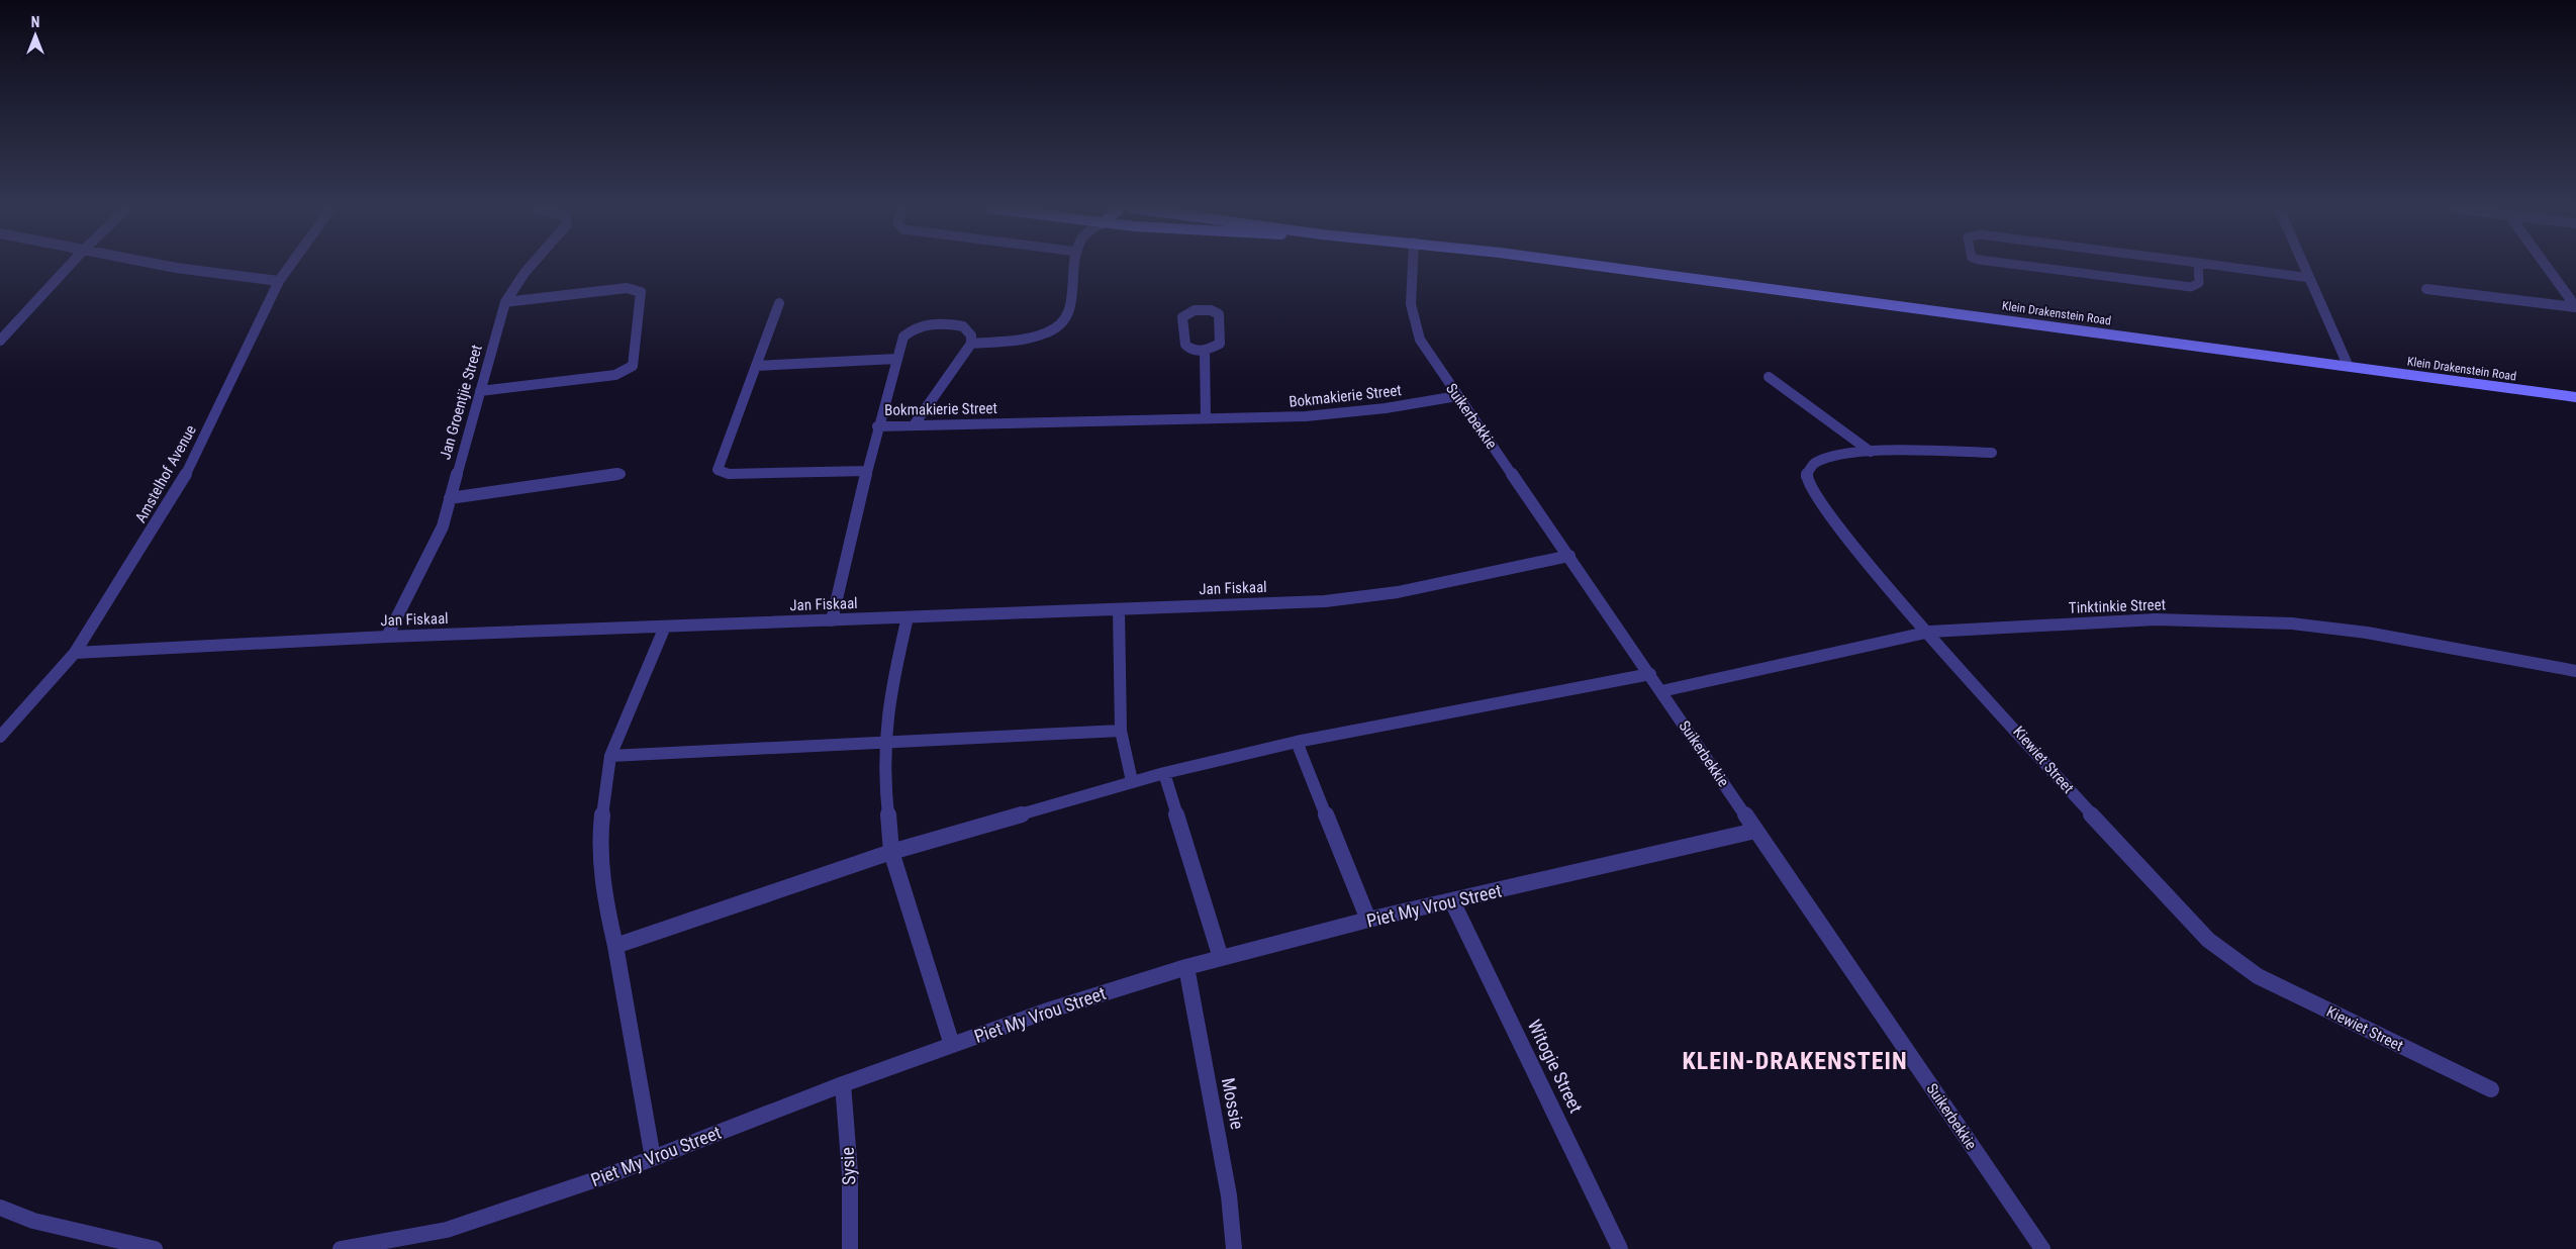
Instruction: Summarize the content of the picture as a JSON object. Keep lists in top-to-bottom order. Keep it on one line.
{"streets":{"main road":["Klein Drakenstein Road"],"street":["Bokmakierie Street","Jan Groentjie Street","Suikerbekkie","Amstelhof Avenue","Jan Fiskaal","Tinktinkie Street","Kiewiet Street","Piet My Vrou Street","Witogie Street","Mossie","Sysie"]},"crossings":[["Bokmakierie Street","Suikerbekkie"],["Bokmakierie Street","Jan Fiskaal"],["Jan Groentjie Street","Jan Fiskaal"],["Suikerbekkie","Jan Fiskaal"],["Suikerbekkie","Tinktinkie Street"],["Suikerbekkie","Piet My Vrou Street"],["Amstelhof Avenue","Jan Fiskaal"],["Tinktinkie Street","Kiewiet Street"],["Piet My Vrou Street","Witogie Street"],["Piet My Vrou Street","Mossie"],["Piet My Vrou Street","Sysie"]],"districts":["KLEIN-DRAKENSTEIN"],"north":"top"}
